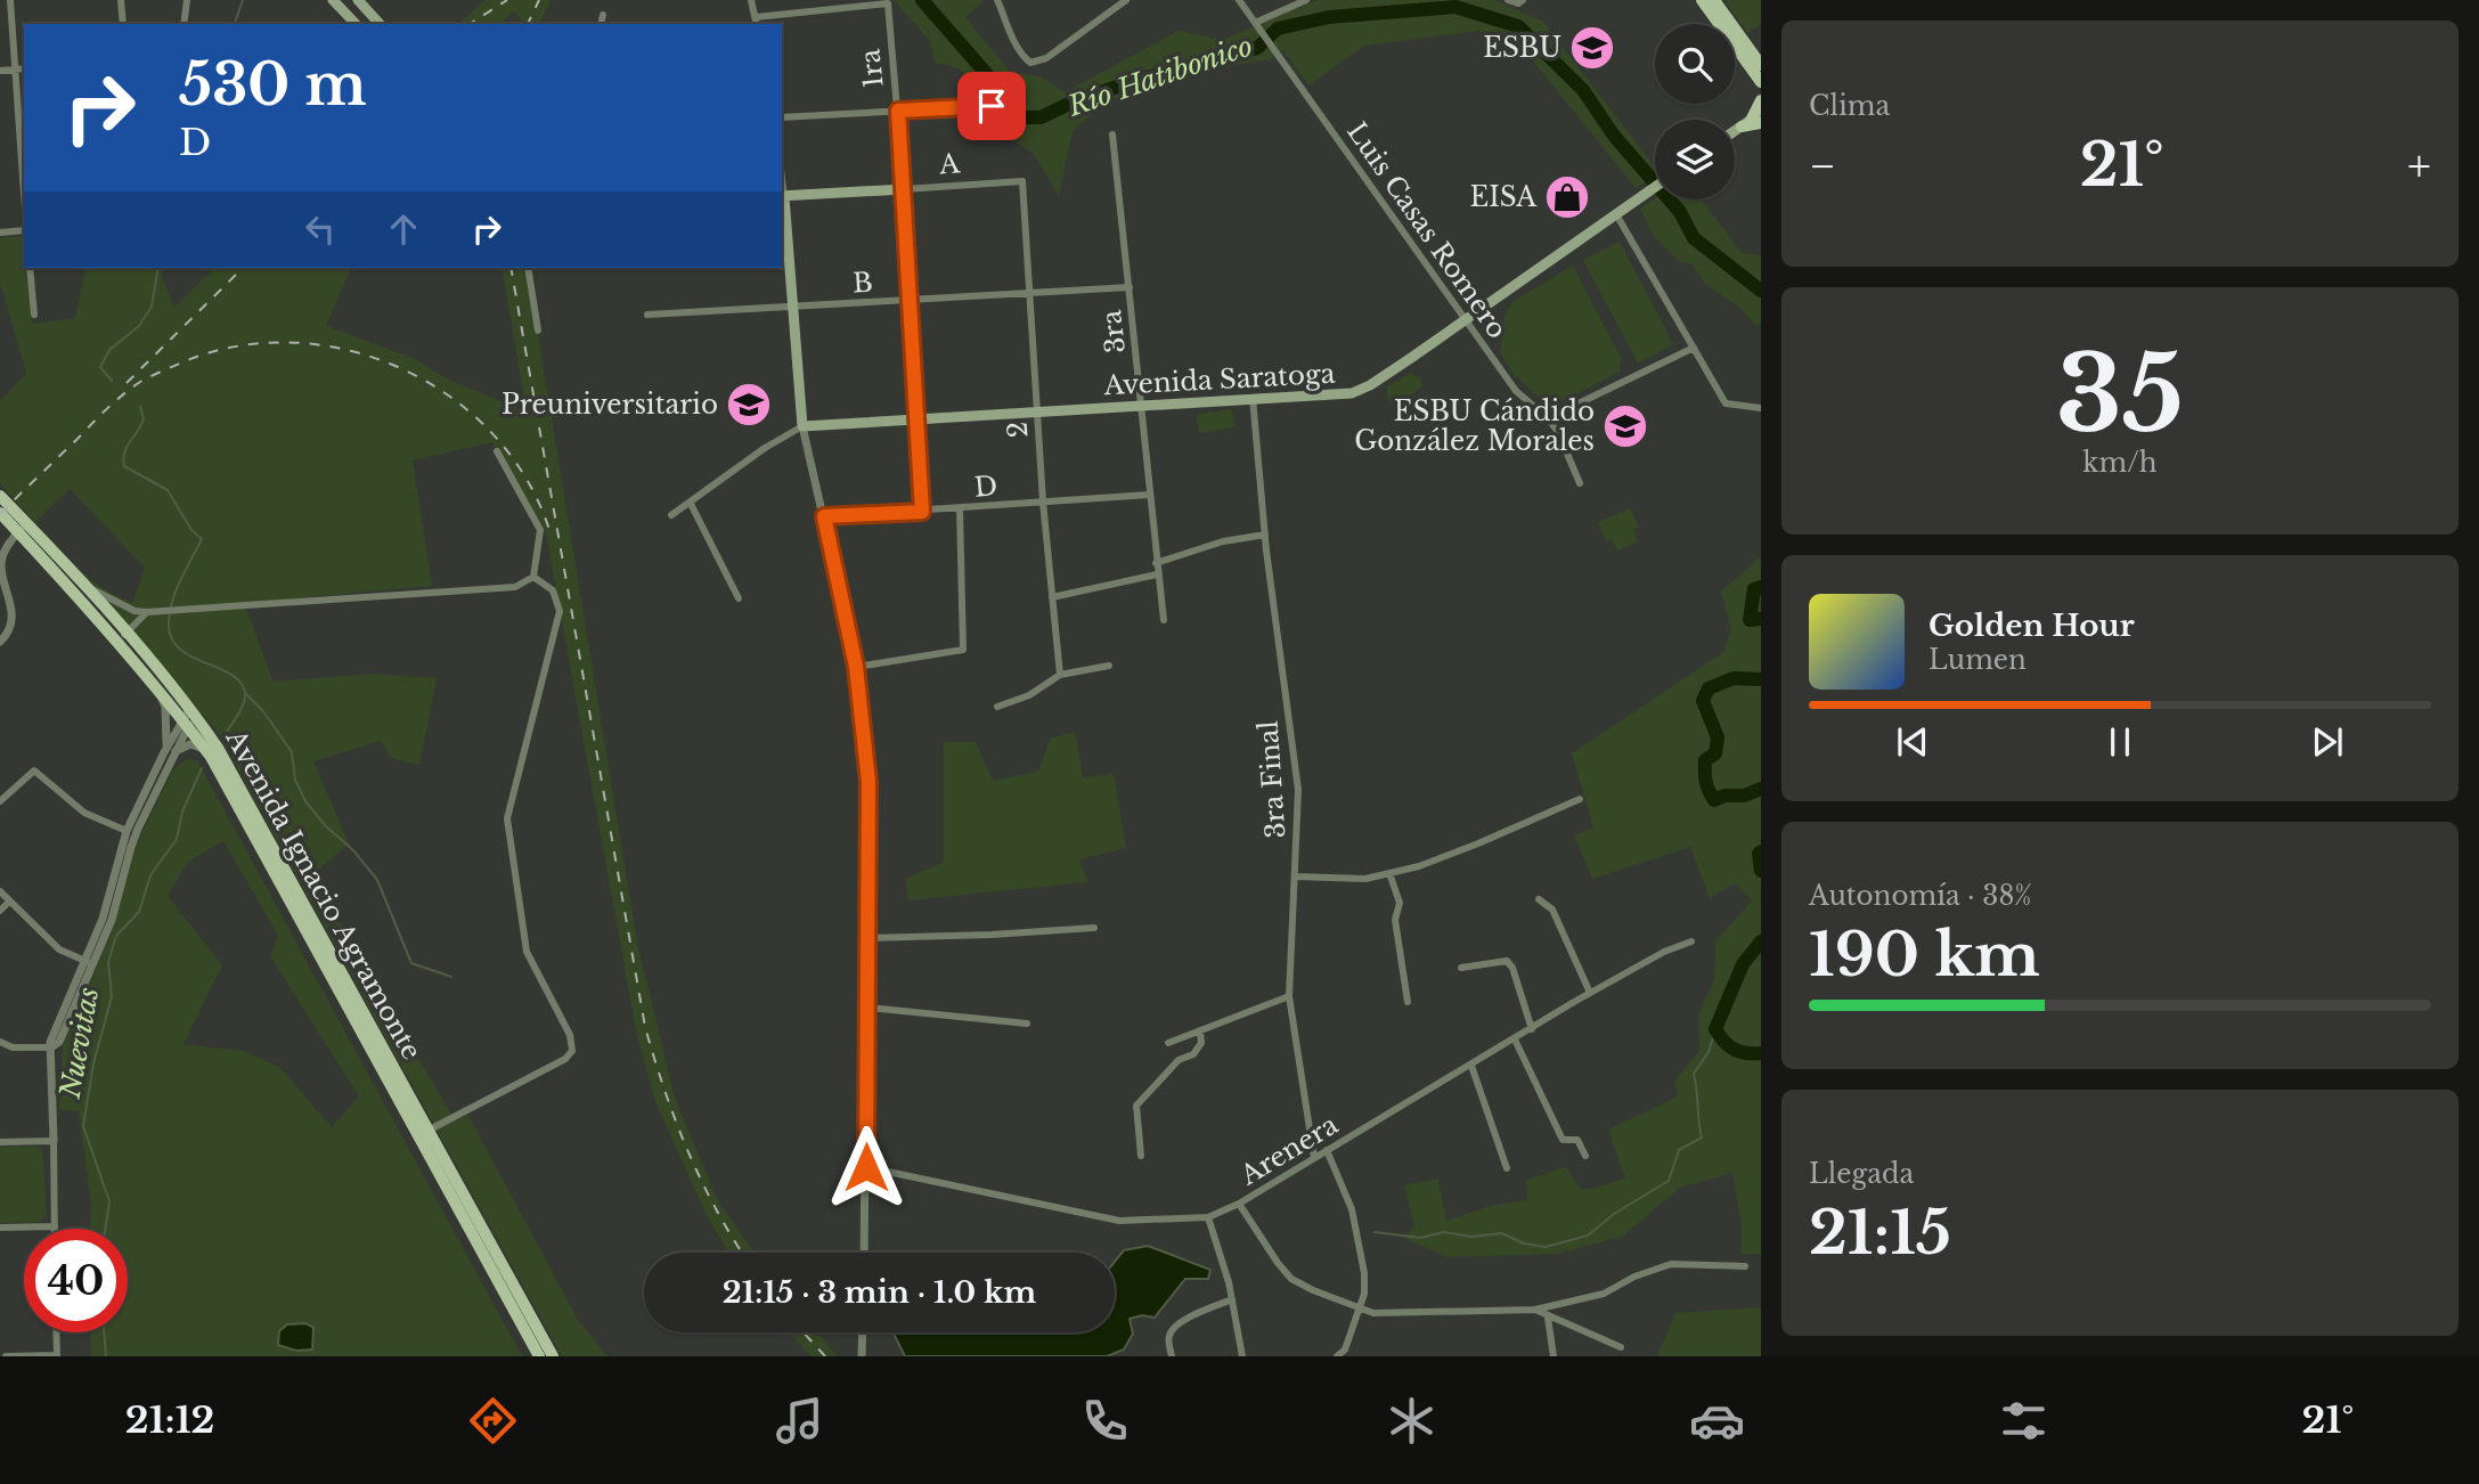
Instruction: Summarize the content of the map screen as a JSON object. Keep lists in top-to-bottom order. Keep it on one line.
{"streets":{"main road":["1ra","A","Avenida Saratoga","Avenida Ignacio Agramonte"],"street":["Luis Casas Romero","B","3ra","2","D","3ra Final","Arenera"]},"crossings":[["1ra","A"],["1ra","B"],["1ra","Avenida Saratoga"],["1ra","D"],["A","2"],["Luis Casas Romero","Avenida Saratoga"],["B","3ra"],["B","2"],["3ra","Avenida Saratoga"],["3ra","D"],["Avenida Saratoga","2"],["Avenida Saratoga","3ra Final"],["2","D"],["3ra Final","Arenera"]],"water":["Río Hatibonico","Nuevitas"],"places":{"school or university":["ESBU","Preuniversitario","ESBU Cándido González Morales"],"shop":["EISA"]},"page":{"tile":["Clima",["35","km/h"],["Autonomía · 38%","190 km"],["Llegada","21:15"]],"turn":["530 m","D"],"heat":["−","21°","+"],"song":["Golden Hour","Lumen"],"limit":"40","trip":"21:15 · 3 min · 1.0 km","tabs":["21:12","21°"]}}
